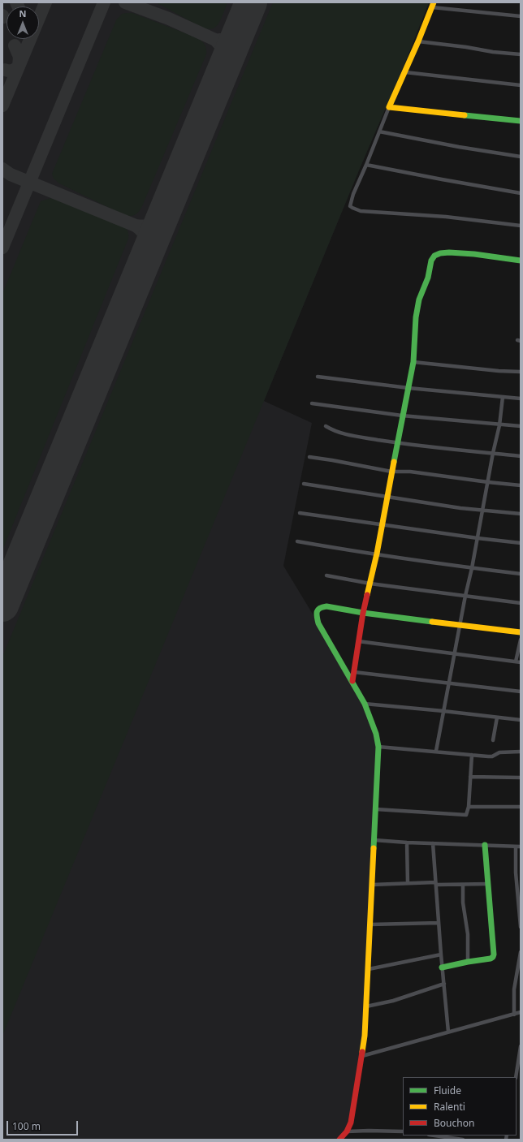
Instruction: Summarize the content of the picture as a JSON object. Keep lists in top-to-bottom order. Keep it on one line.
{"legend":["Fluide","Ralenti","Bouchon"],"scale_bar":"100 m","north":"top"}
